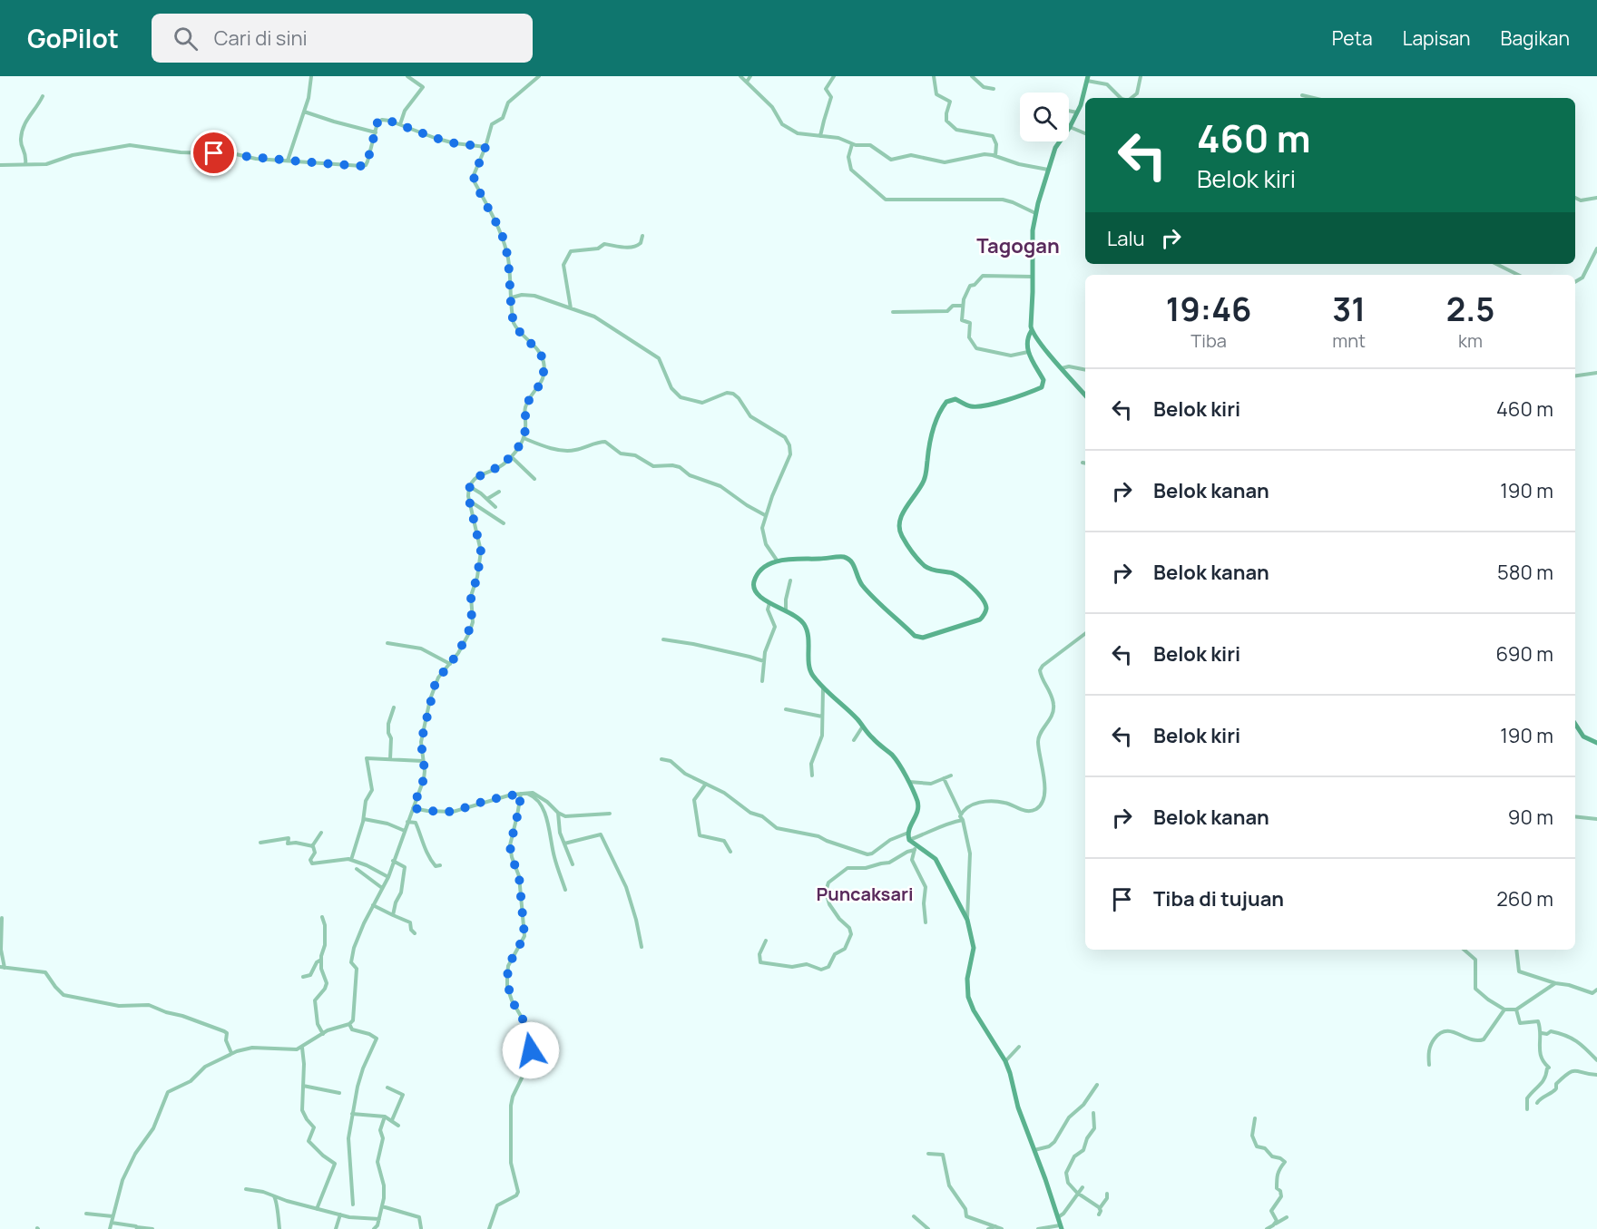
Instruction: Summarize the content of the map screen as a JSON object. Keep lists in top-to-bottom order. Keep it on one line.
{"districts":["Tagogan","Puncaksari"],"page":{"header":"GoPilot","search":"Cari di sini","nav":["Peta","Lapisan","Bagikan"],"turn":["460 m","Belok kiri"],"then":"Lalu","eta":["19:46","Tiba","31","mnt","2.5","km"],"list":[{"name":"Belok kiri","value":"460 m"},{"name":"Belok kanan","value":"190 m"},{"name":"Belok kanan","value":"580 m"},{"name":"Belok kiri","value":"690 m"},{"name":"Belok kiri","value":"190 m"},{"name":"Belok kanan","value":"90 m"},{"name":"Tiba di tujuan","value":"260 m"}]}}
